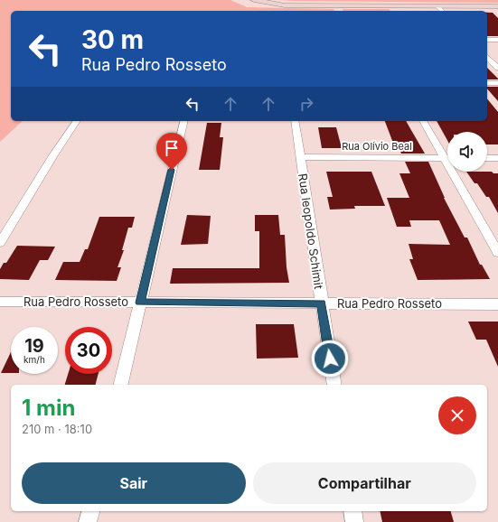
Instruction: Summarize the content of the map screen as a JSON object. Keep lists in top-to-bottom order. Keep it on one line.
{"streets":{"street":["Rua Olívio Beal","Rua leopoldo Schimit","Rua Pedro Rosseto"]},"crossings":[["Rua Olívio Beal","Rua leopoldo Schimit"],["Rua leopoldo Schimit","Rua Pedro Rosseto"]],"page":{"turn":["30 m","Rua Pedro Rosseto"],"speed":"19 km/h","limit":"30","heading":["1 min","210 m · 18:10"],"buttons":["Sair","Compartilhar"]}}
